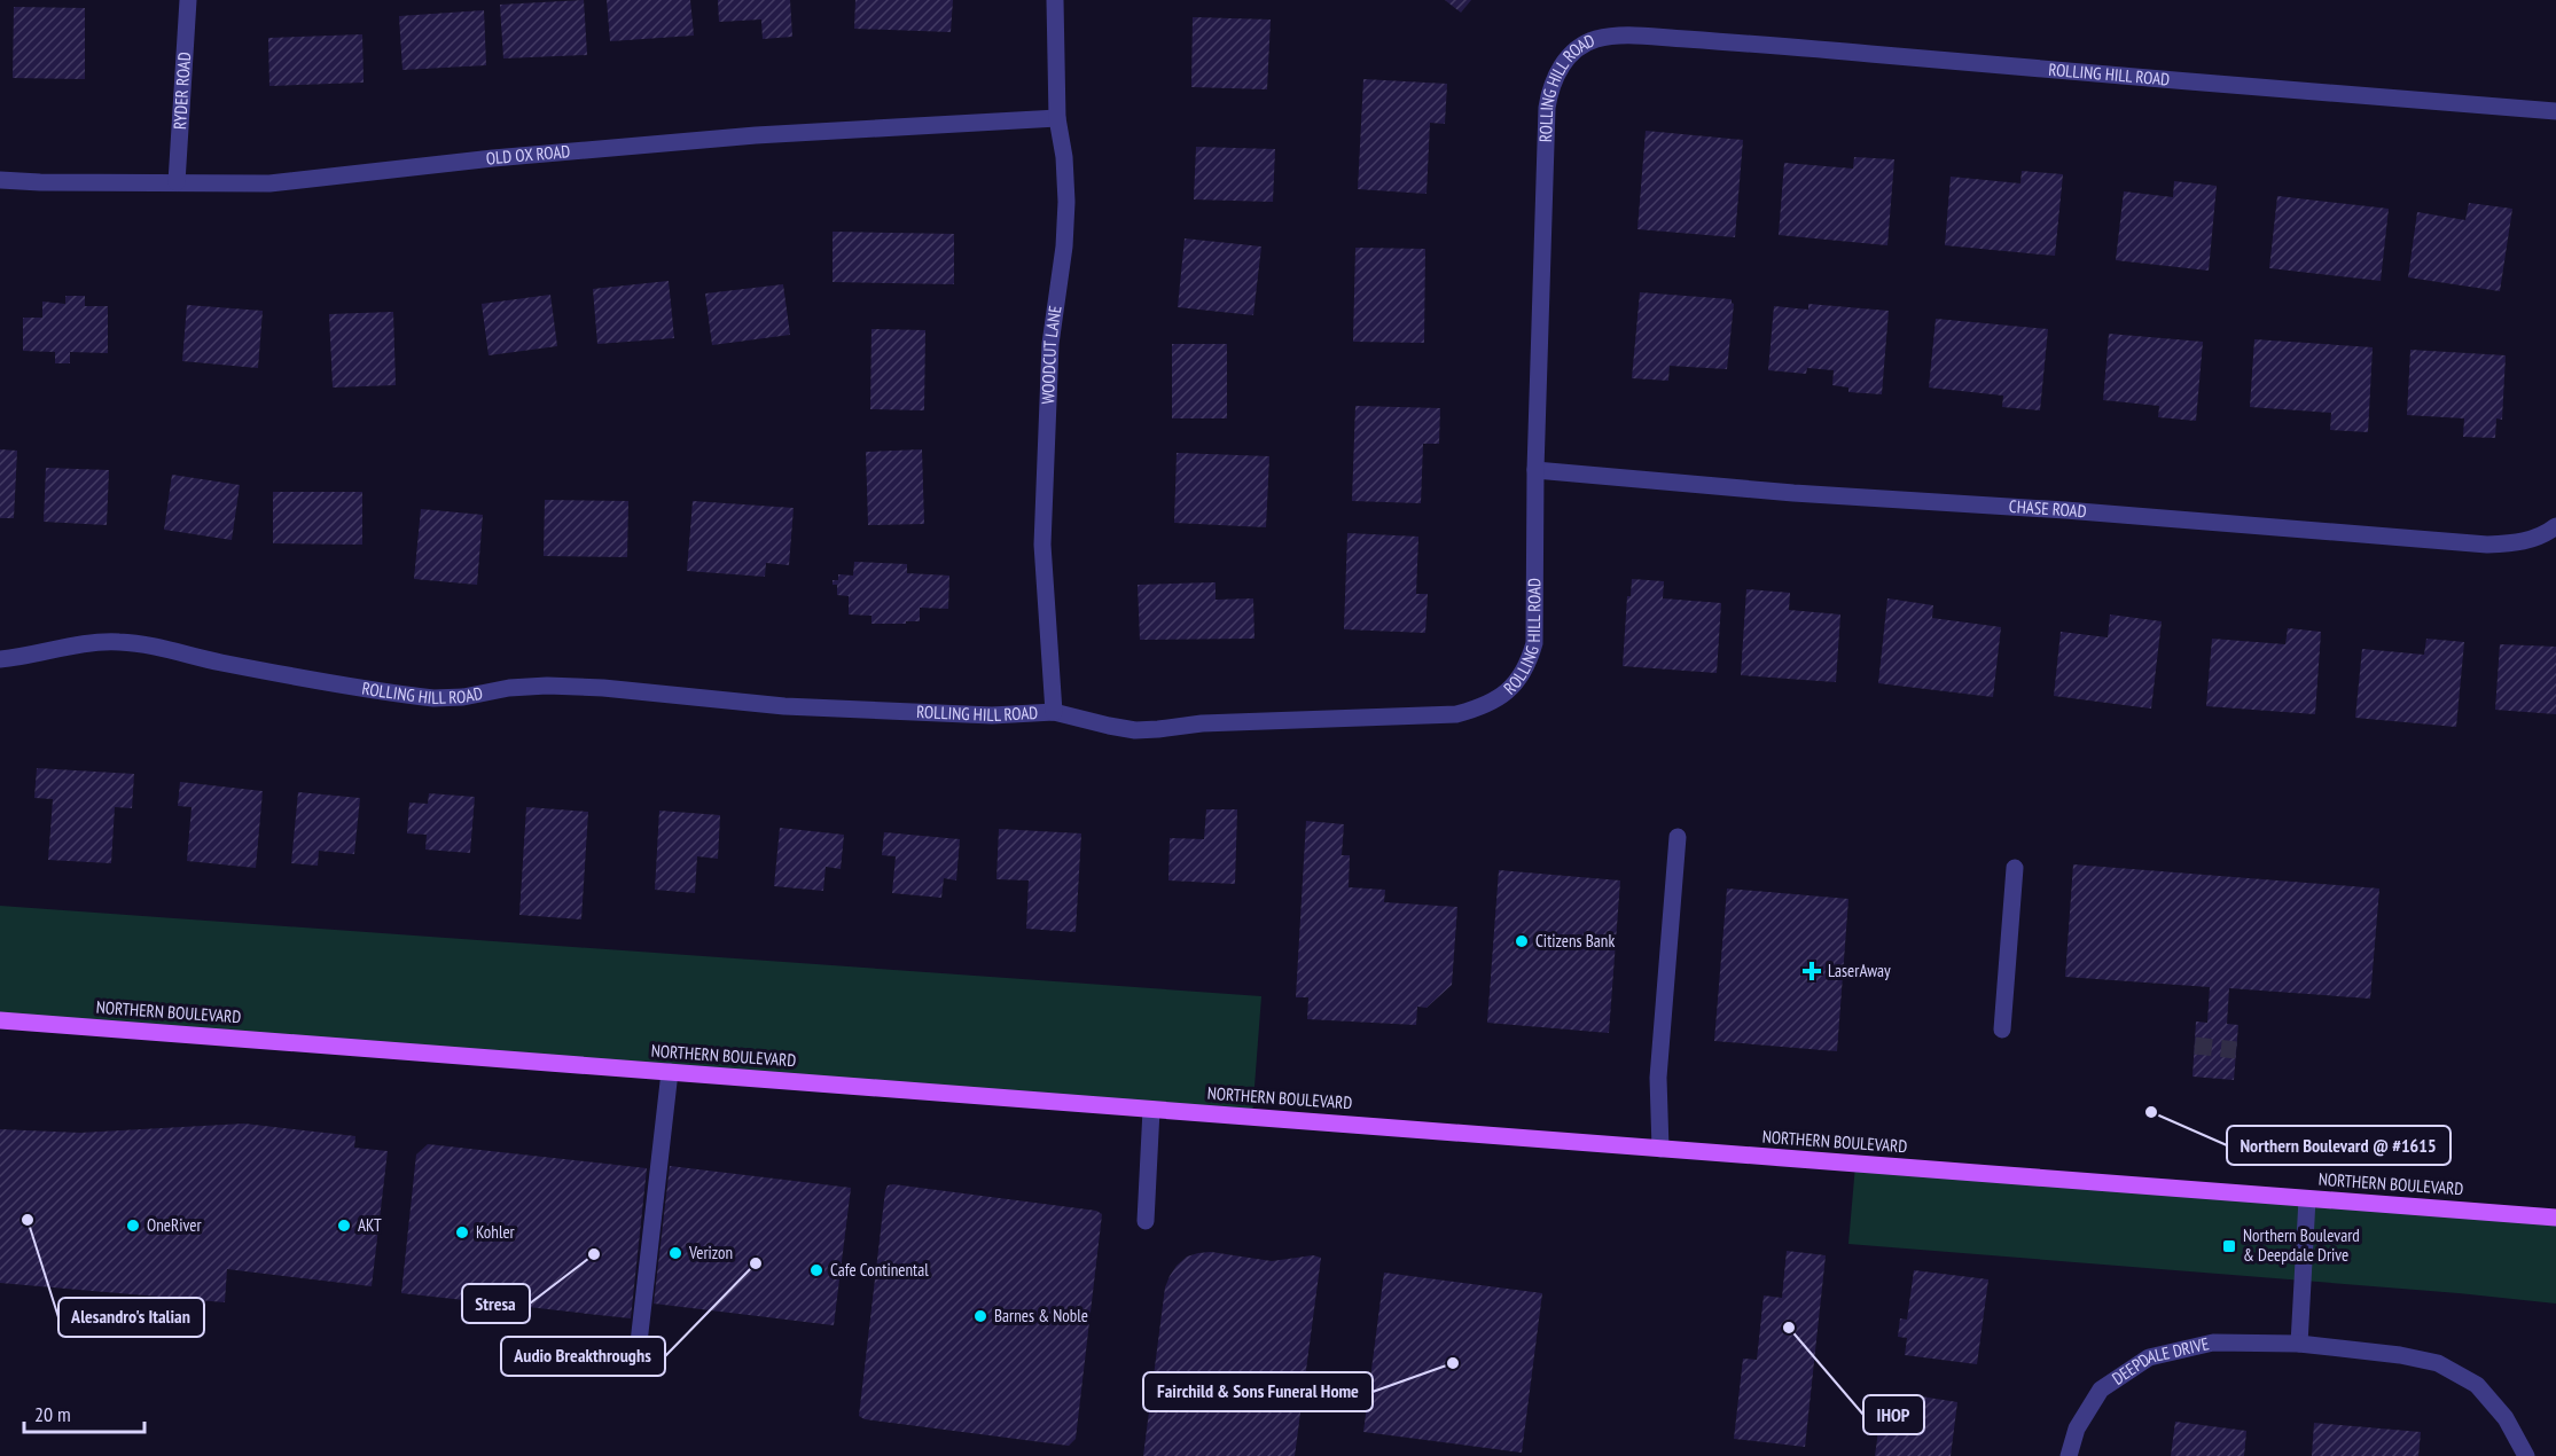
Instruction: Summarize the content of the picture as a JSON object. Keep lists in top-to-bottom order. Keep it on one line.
{"streets":{"main road":["NORTHERN BOULEVARD"],"street":["ROLLING HILL ROAD","RYDER ROAD","OLD OX ROAD","WOODCUT LANE","CHASE ROAD","DEEPDALE DRIVE"]},"crossings":[["ROLLING HILL ROAD","WOODCUT LANE"],["ROLLING HILL ROAD","CHASE ROAD"],["RYDER ROAD","OLD OX ROAD"],["OLD OX ROAD","WOODCUT LANE"]],"places":{"other":["Citizens Bank","Northern Boulevard @ #1615","Alesandro's Italian","OneRiver","AKT","Kohler","Verizon","Stresa","Audio Breakthroughs","Cafe Continental","Barnes & Noble","IHOP","Fairchild & Sons Funeral Home"],"health":["LaserAway"],"transit":["Northern Boulevard & Deepdale Drive"]},"scale_bar":"20 m"}
